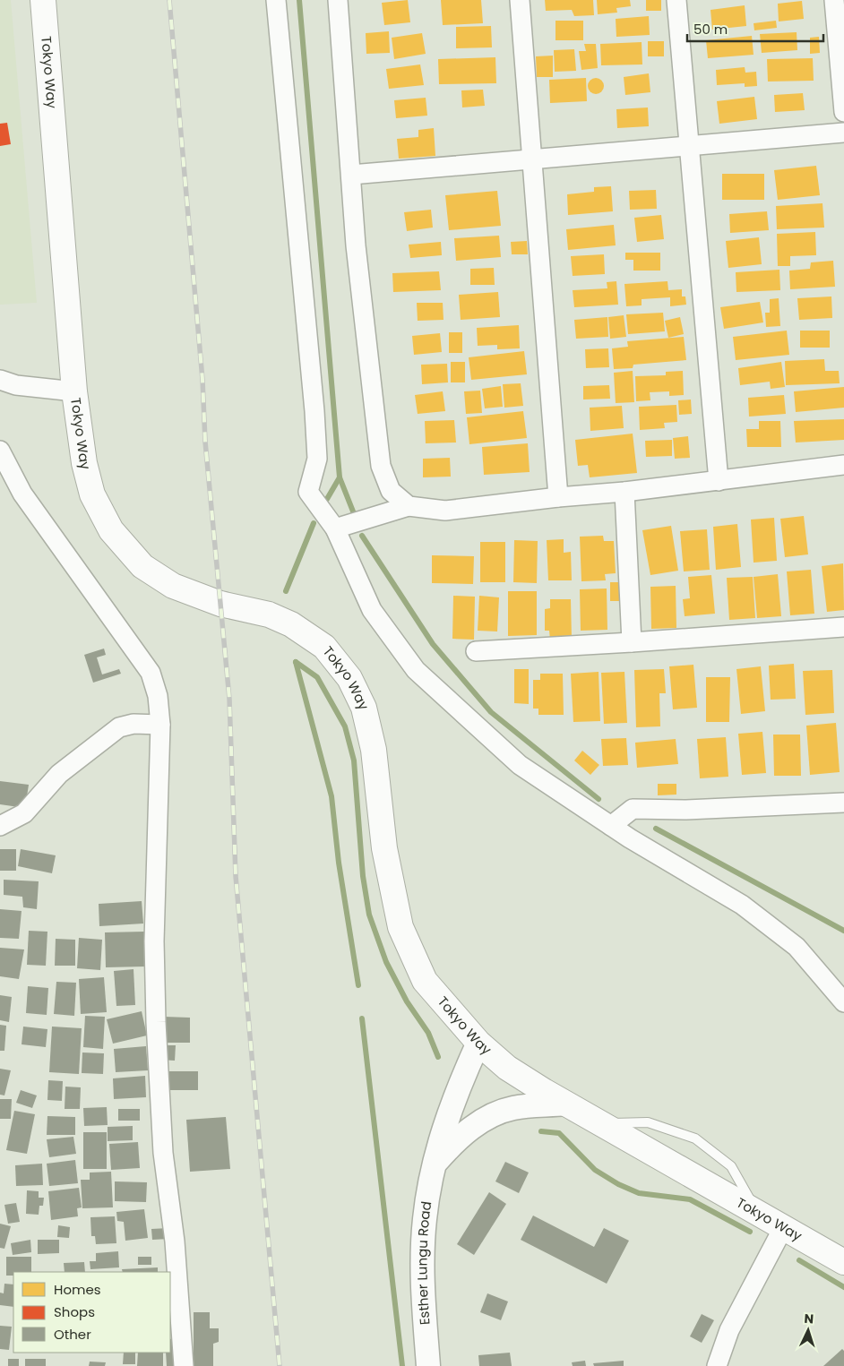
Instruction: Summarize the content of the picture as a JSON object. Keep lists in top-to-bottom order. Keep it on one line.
{"streets":{"main road":["Tokyo Way"],"street":["Esther Lungu Road"]},"crossings":[["Tokyo Way","Esther Lungu Road"]],"legend":["Homes","Shops","Other"],"scale_bar":"50 m","north":"top"}
